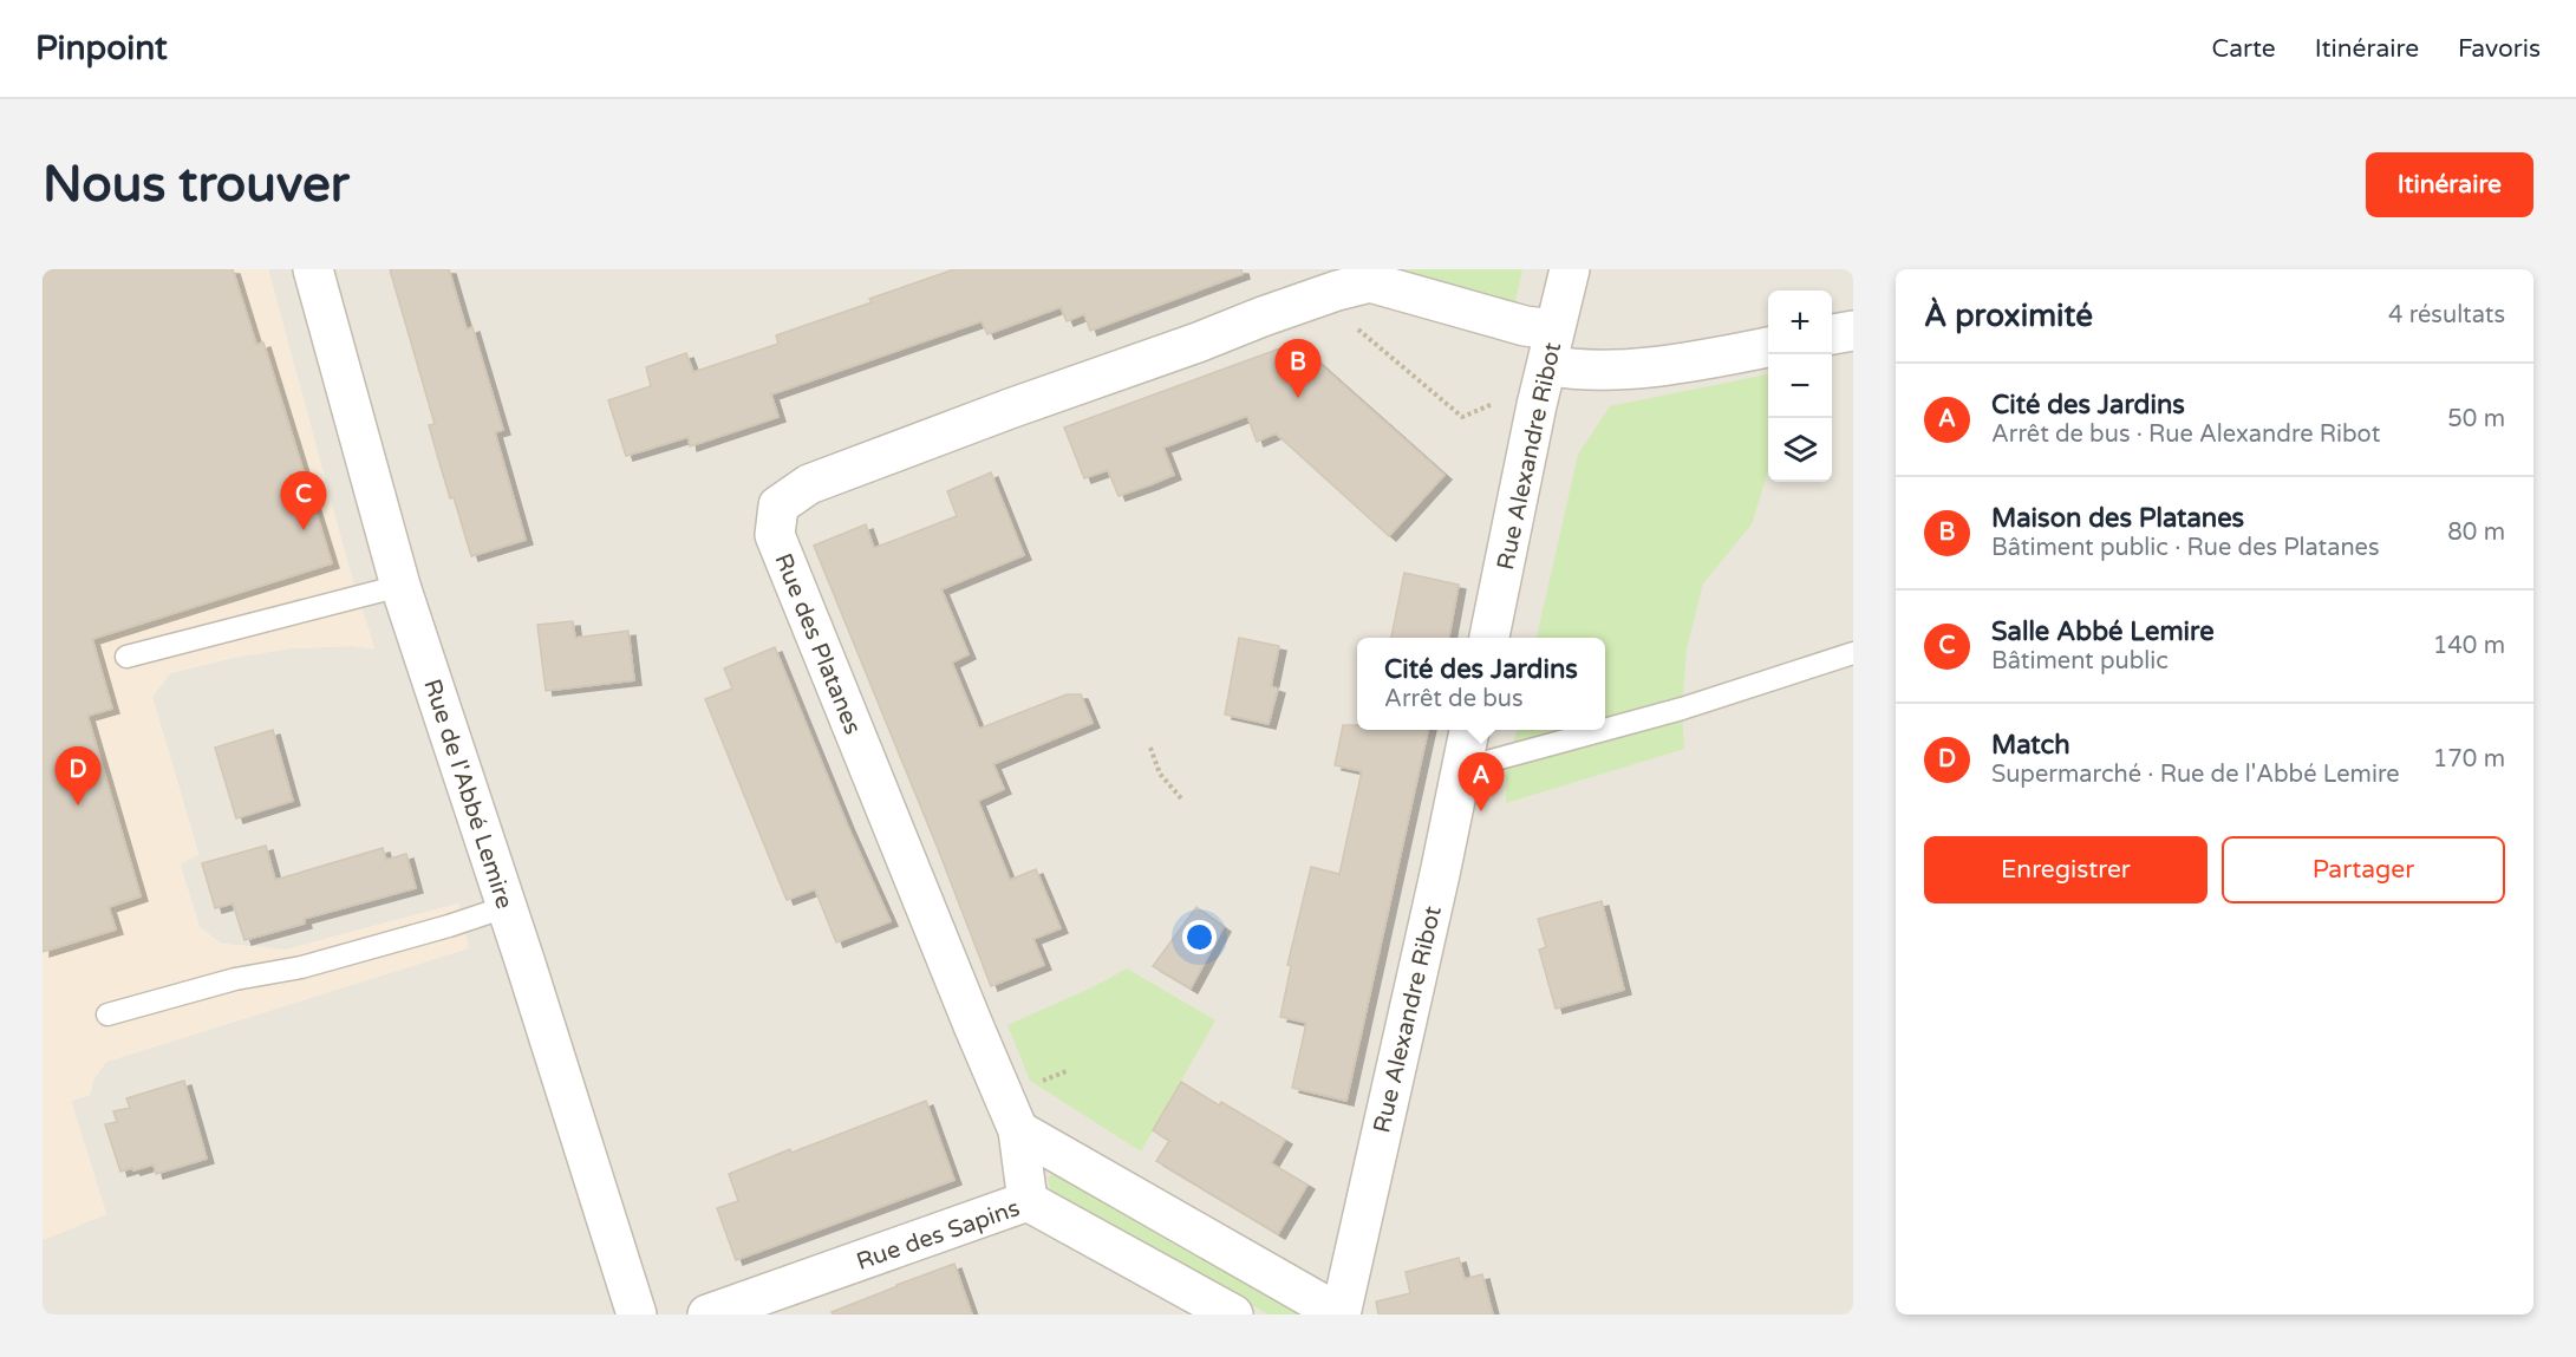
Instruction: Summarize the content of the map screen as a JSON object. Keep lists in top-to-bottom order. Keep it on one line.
{"streets":{"street":["Rue Alexandre Ribot","Rue des Platanes","Rue de l'Abbé Lemire","Rue des Sapins"]},"crossings":[["Rue Alexandre Ribot","Rue des Platanes"],["Rue des Platanes","Rue des Sapins"]],"page":{"header":"Pinpoint","nav":["Carte","Itinéraire","Favoris"],"buttons":["Itinéraire",["Enregistrer","Partager"]],"title":"Nous trouver","heading":["À proximité","4 résultats"],"map_buttons":["+","−"],"pins":["B","C","D","A"],"list":[{"mark":"A","name":"Cité des Jardins","note":"Arrêt de bus · Rue Alexandre Ribot","value":"50 m"},{"mark":"B","name":"Maison des Platanes","note":"Bâtiment public · Rue des Platanes","value":"80 m"},{"mark":"C","name":"Salle Abbé Lemire","note":"Bâtiment public","value":"140 m"},{"mark":"D","name":"Match","note":"Supermarché · Rue de l'Abbé Lemire","value":"170 m"}],"popup":["Cité des Jardins","Arrêt de bus"]}}
